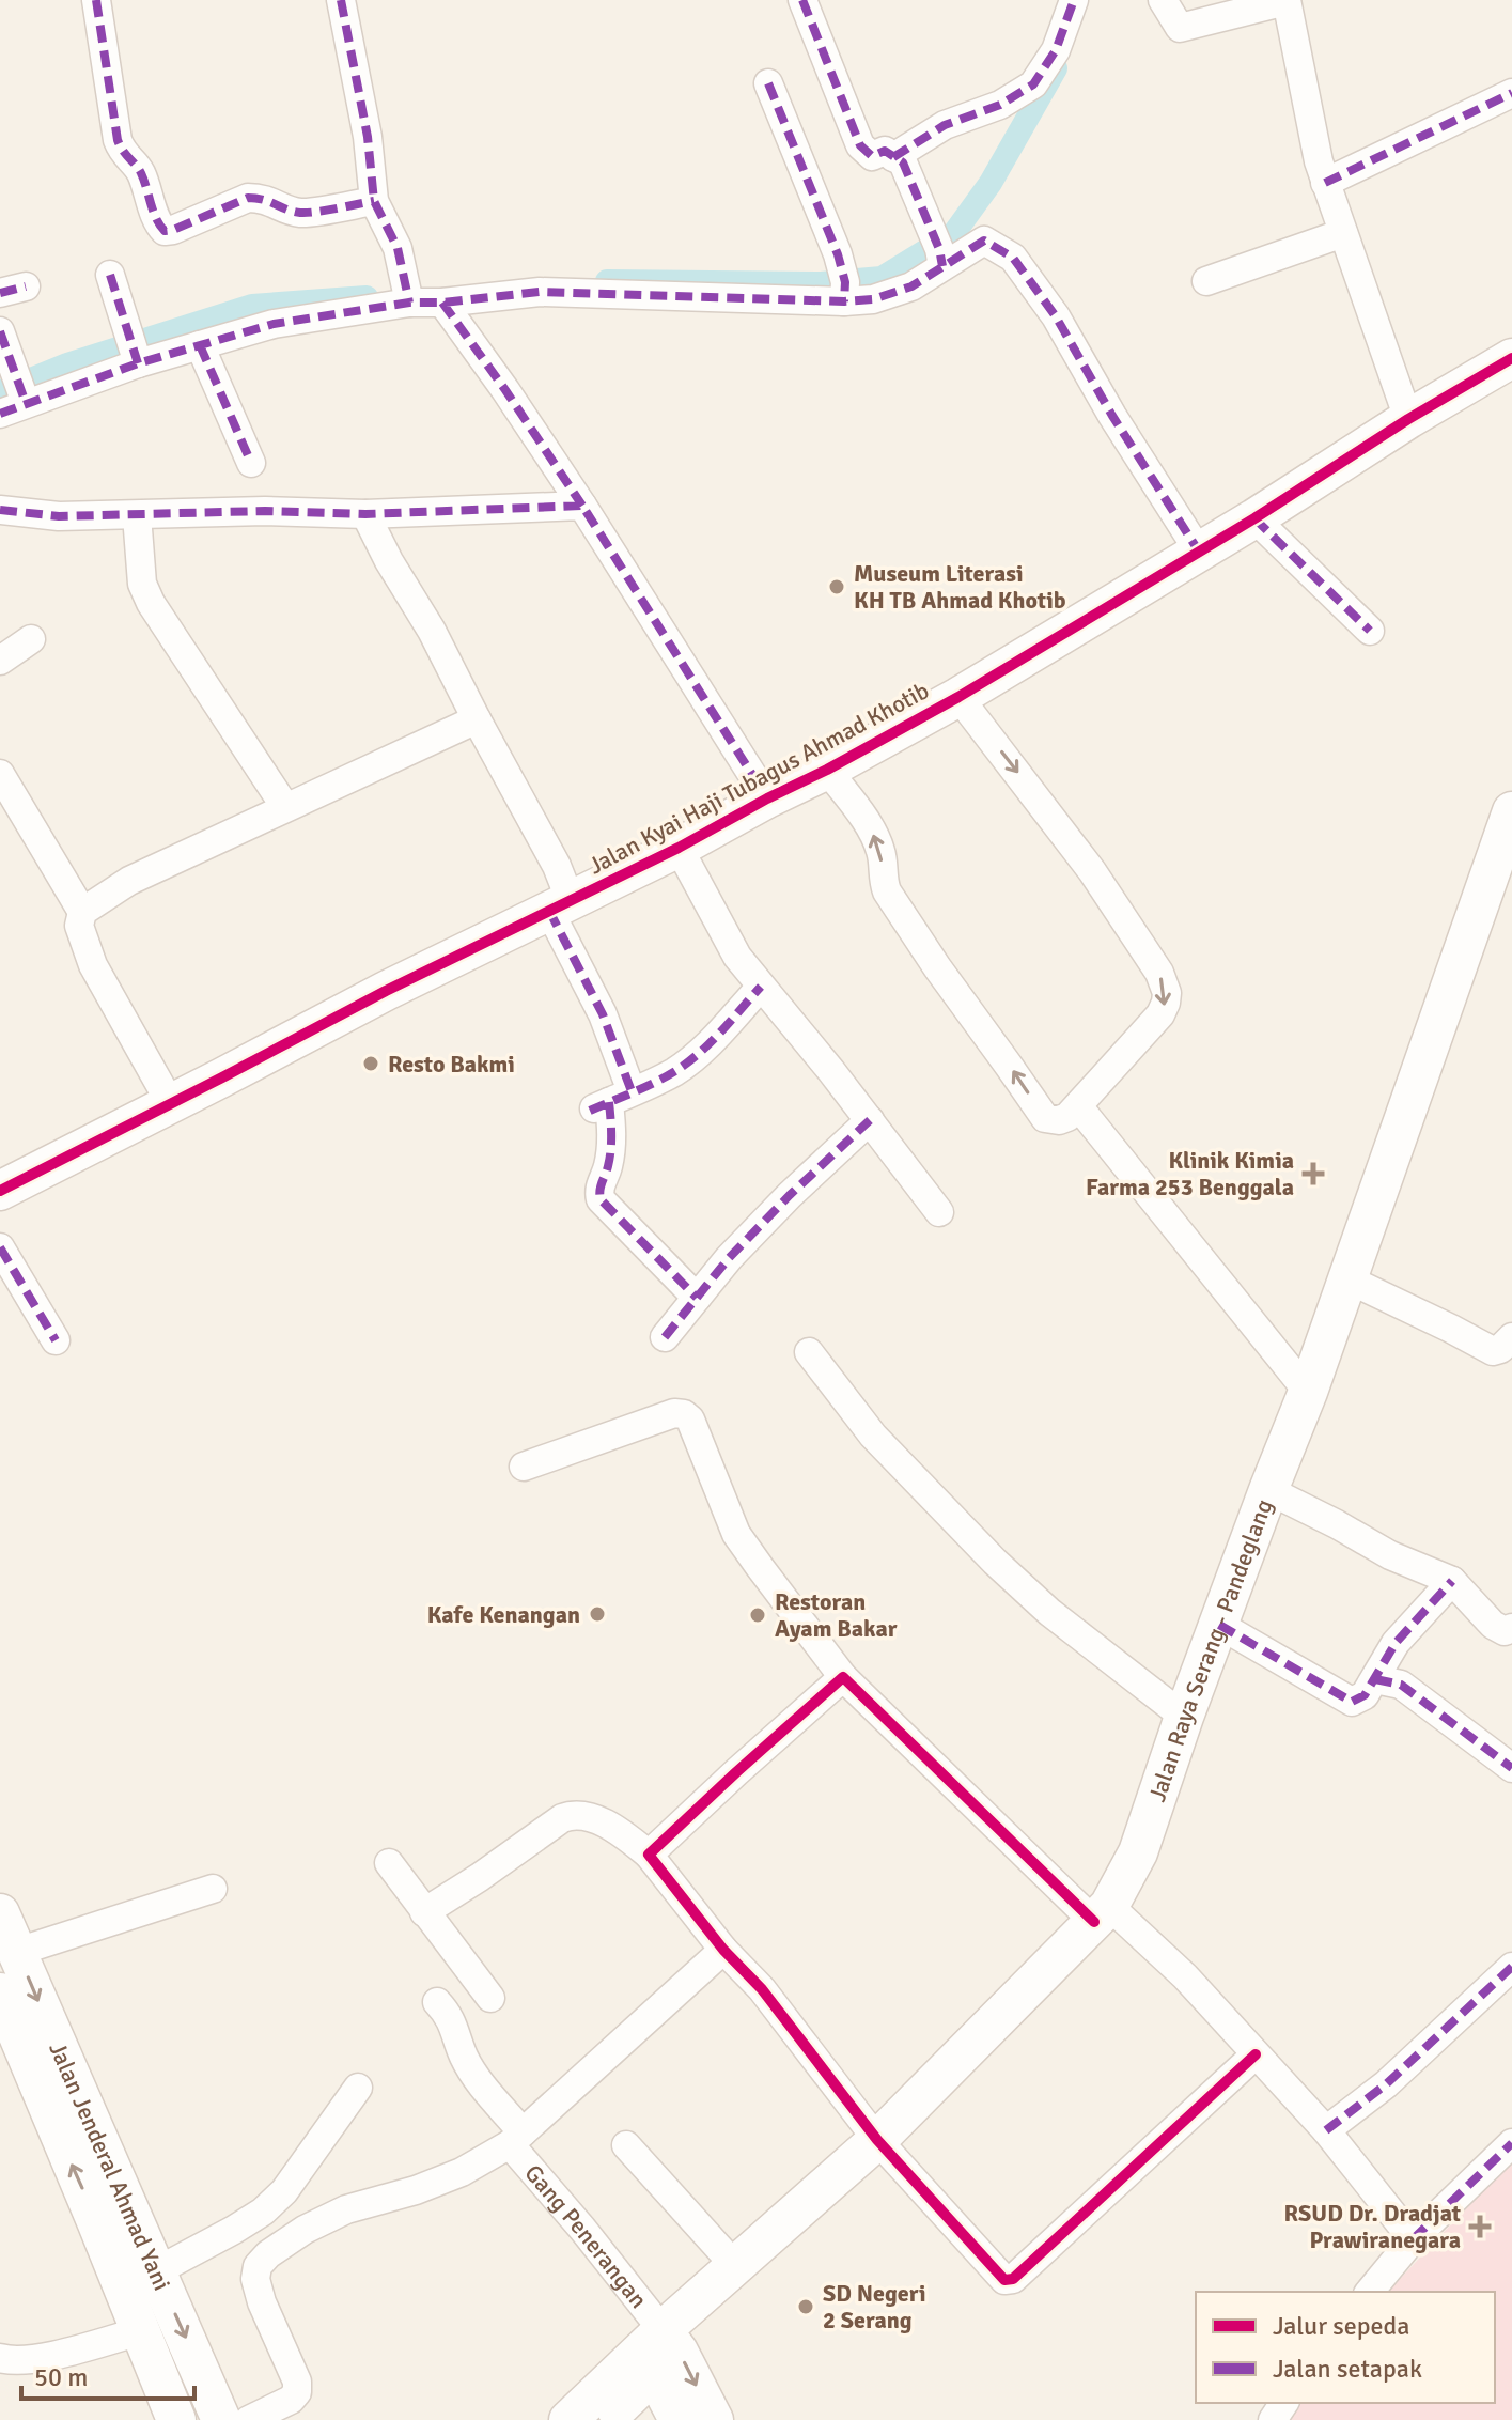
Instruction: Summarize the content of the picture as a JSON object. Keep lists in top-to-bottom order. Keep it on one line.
{"streets":{"main road":["Jalan Kyai Haji Tubagus Ahmad Khotib","Jalan Raya Serang - Pandeglang","Jalan Jenderal Ahmad Yani"],"street":["Gang Penerangan"]},"crossings":[["Jalan Raya Serang - Pandeglang","Gang Penerangan"]],"places":{"other":["Museum Literasi KH TB Ahmad Khotib","Resto Bakmi","Kafe Kenangan","Restoran Ayam Bakar","SD Negeri 2 Serang"],"health":["Klinik Kimia Farma 253 Benggala","RSUD Dr. Dradjat Prawiranegara"]},"legend":["Jalur sepeda","Jalan setapak"],"scale_bar":"50 m"}
